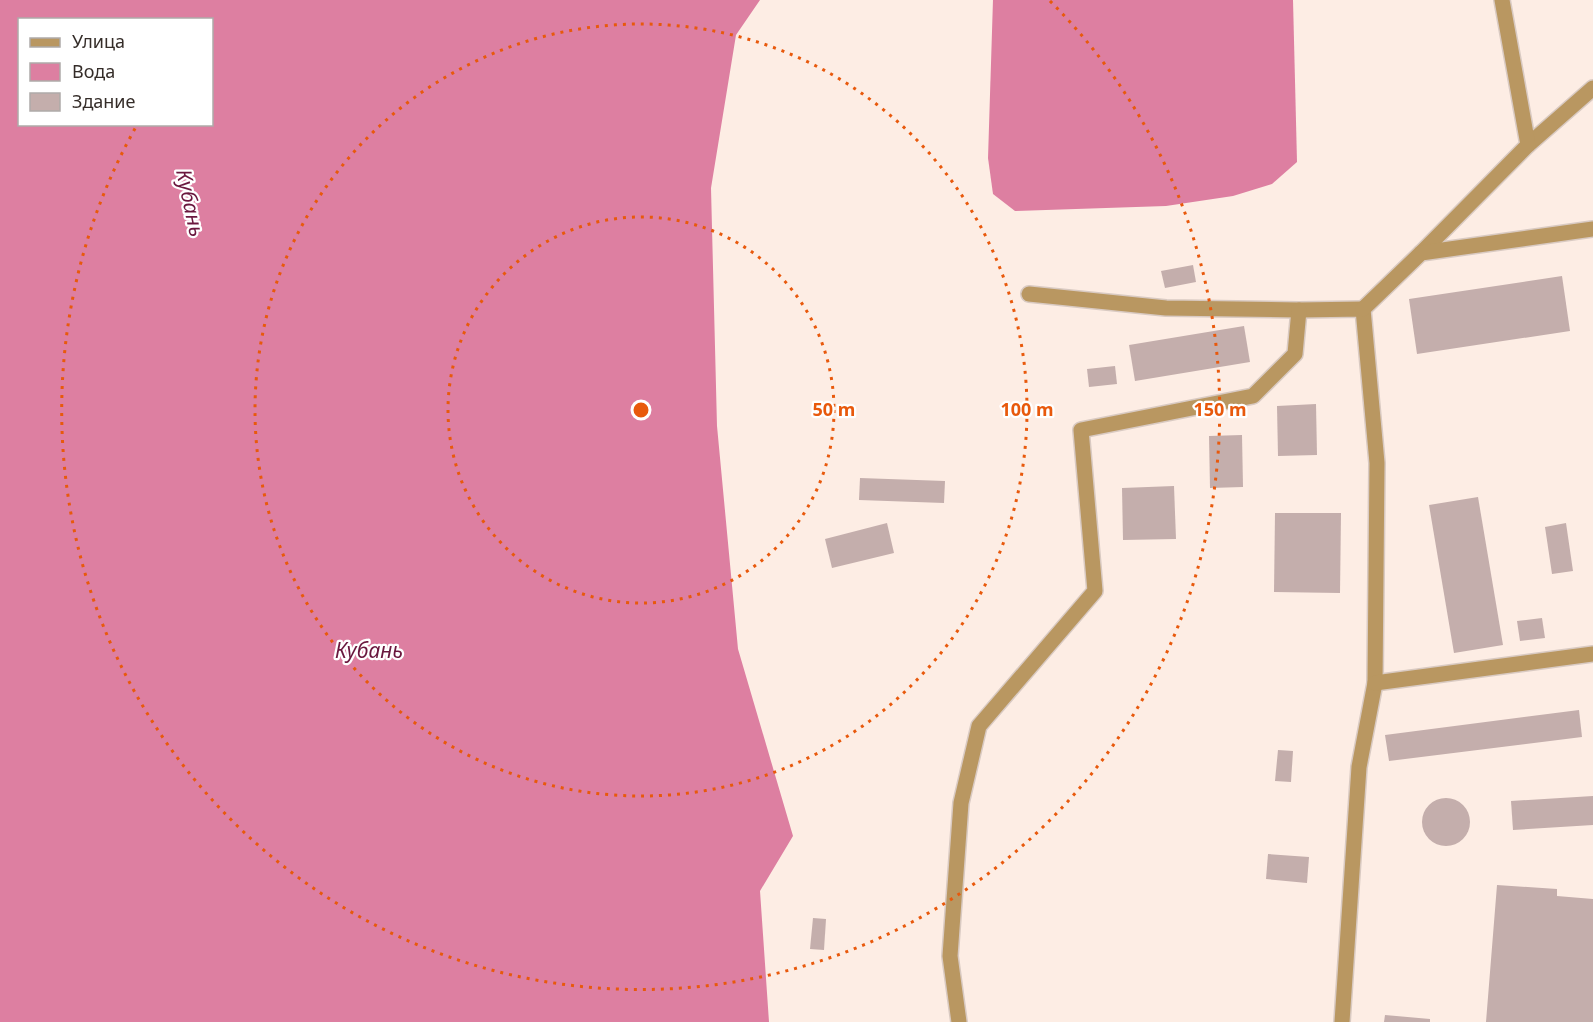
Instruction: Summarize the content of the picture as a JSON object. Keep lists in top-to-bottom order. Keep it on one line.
{"water":["Кубань"],"legend":["Улица","Вода","Здание"],"rings":["50 m","100 m","150 m"]}
